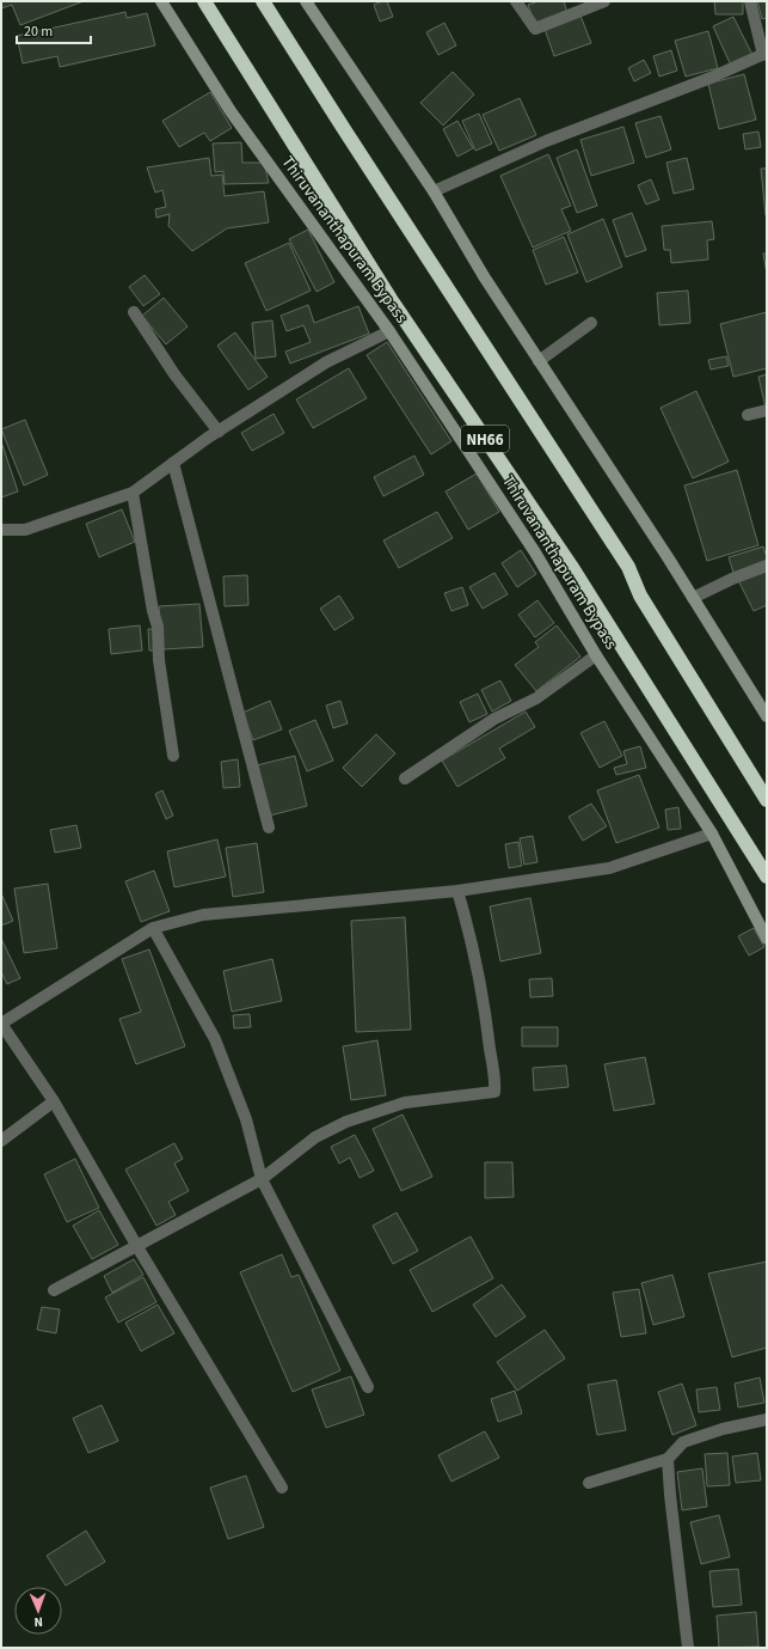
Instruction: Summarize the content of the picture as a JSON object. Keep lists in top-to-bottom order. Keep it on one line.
{"streets":{"highway":["Thiruvananthapuram Bypass","NH66"]},"scale_bar":"20 m","north":"bottom"}
